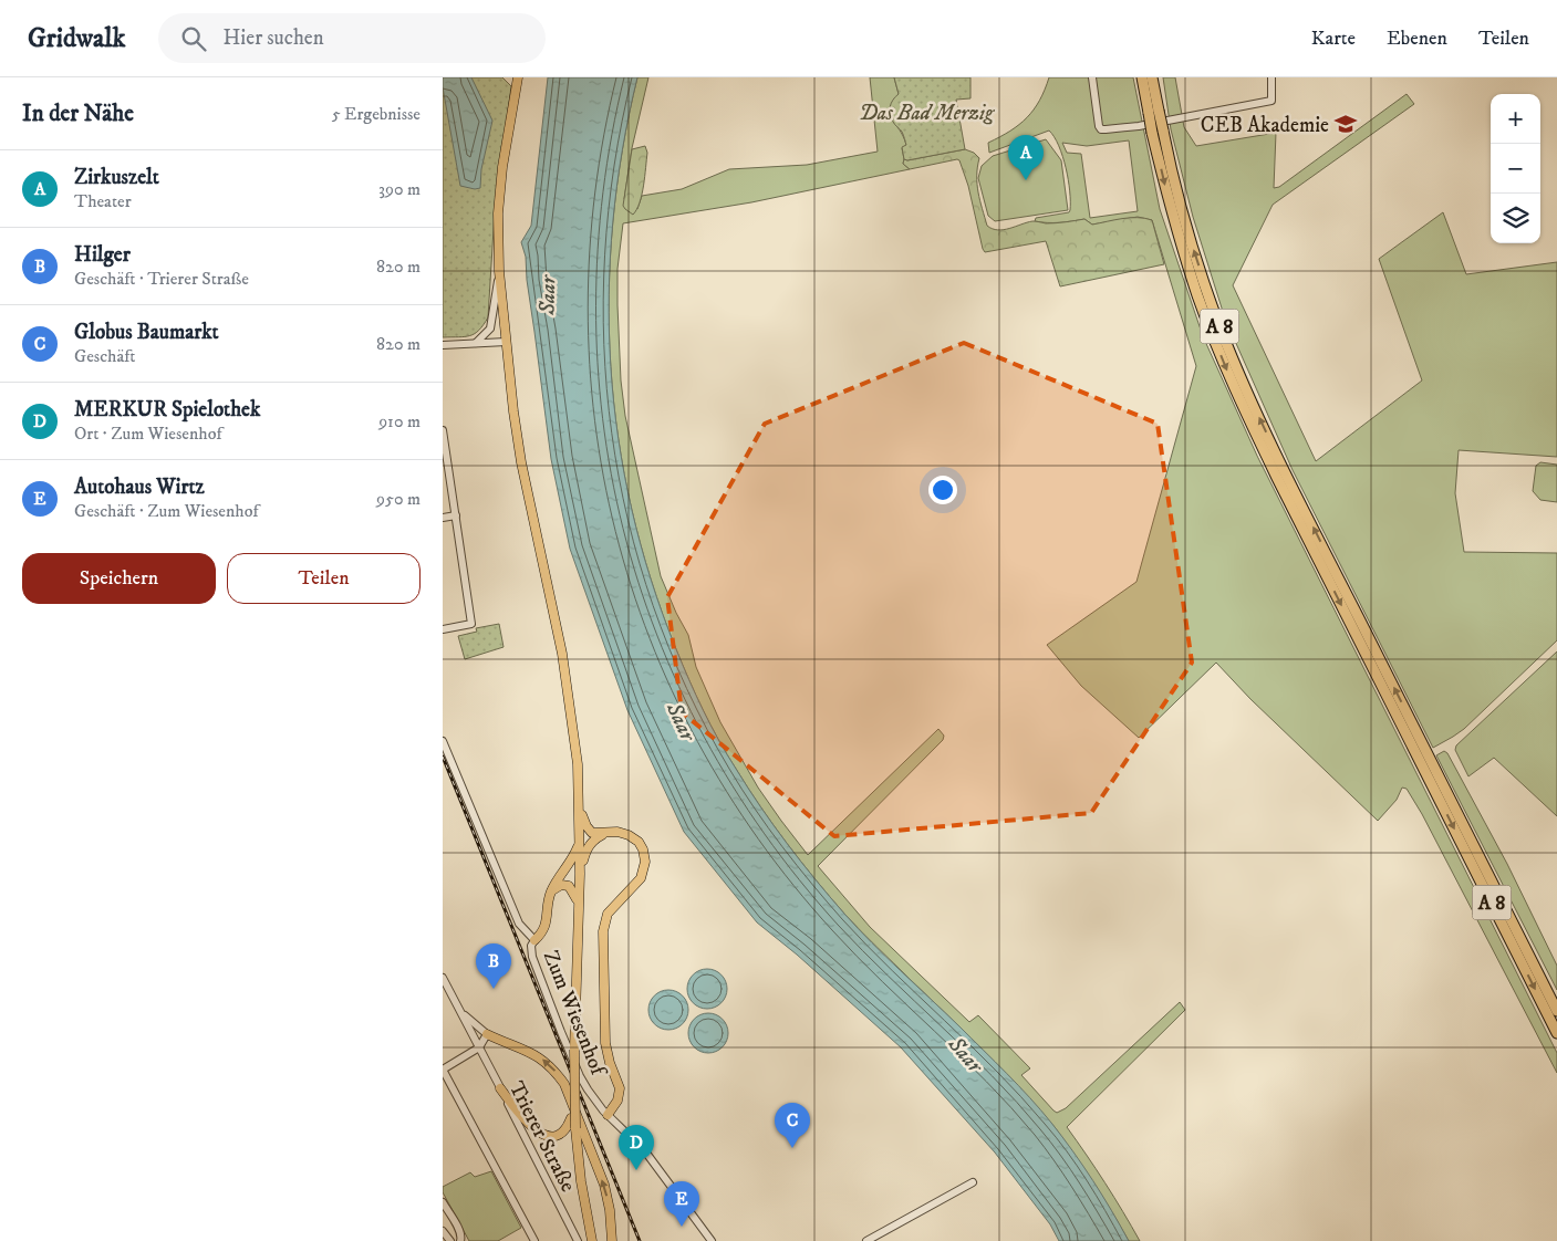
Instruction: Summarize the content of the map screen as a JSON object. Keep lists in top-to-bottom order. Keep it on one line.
{"streets":{"highway":["A 8"],"street":["Zum Wiesenhof","Trierer Straße"]},"water":["Saar"],"parks":["Das Bad Merzig"],"places":{"school or university":["CEB Akademie"]},"page":{"header":"Gridwalk","search":"Hier suchen","nav":["Karte","Ebenen","Teilen"],"heading":["In der Nähe","5 Ergebnisse"],"map_buttons":["+","−"],"pins":["A","B","C","D","E"],"list":[{"mark":"A","name":"Zirkuszelt","note":"Theater","value":"390 m"},{"mark":"B","name":"Hilger","note":"Geschäft · Trierer Straße","value":"820 m"},{"mark":"C","name":"Globus Baumarkt","note":"Geschäft","value":"820 m"},{"mark":"D","name":"MERKUR Spielothek","note":"Ort · Zum Wiesenhof","value":"910 m"},{"mark":"E","name":"Autohaus Wirtz","note":"Geschäft · Zum Wiesenhof","value":"950 m"}],"buttons":["Speichern","Teilen"]}}
